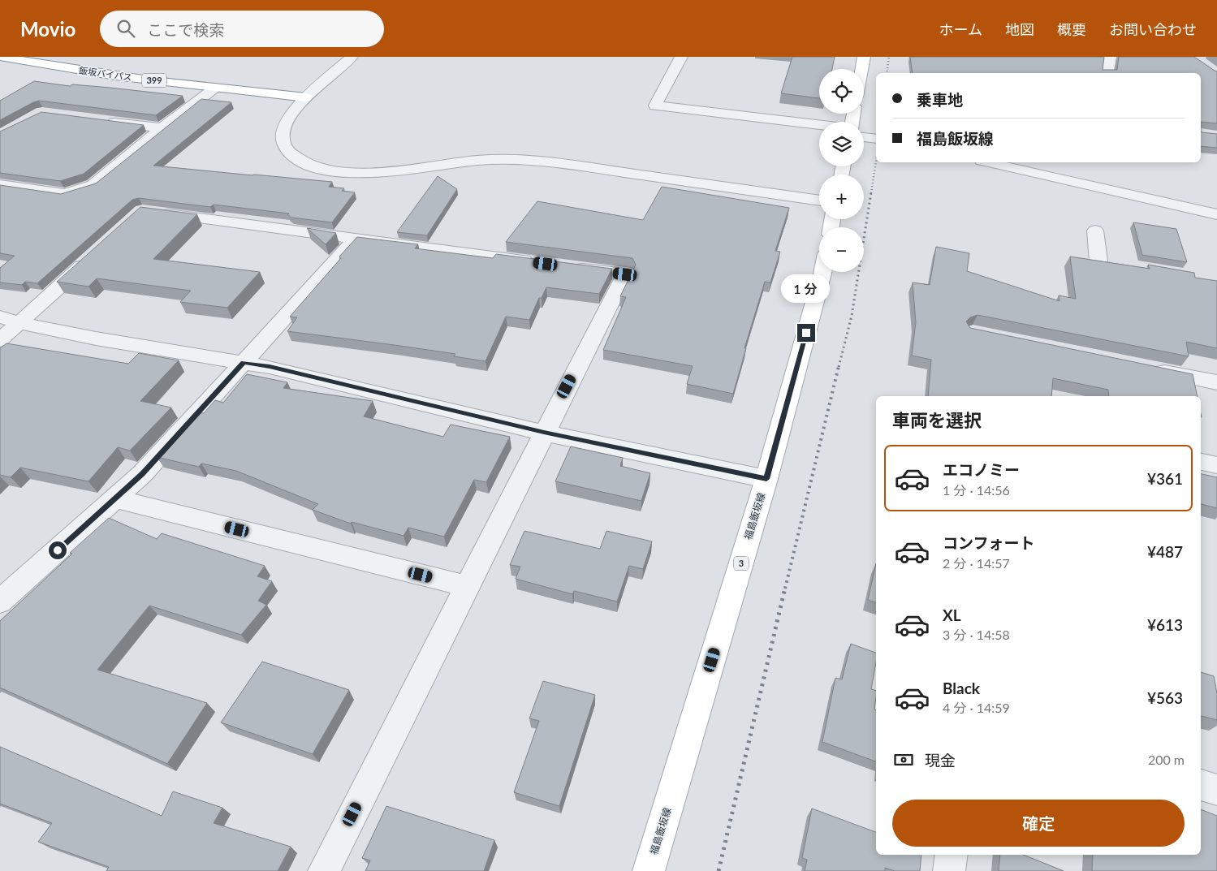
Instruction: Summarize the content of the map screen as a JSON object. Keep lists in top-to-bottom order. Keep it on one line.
{"streets":{"main road":["飯坂バイパス","399","福島飯坂線","3"]},"page":{"header":"Movio","search":"ここで検索","nav":["ホーム","地図","概要","お問い合わせ"],"map_buttons":["+","−"],"banner":["乗車地","福島飯坂線"],"bubble":"1 分","heading":"車両を選択","list":[{"name":"エコノミー","note":"1 分 · 14:56","value":"¥361"},{"name":"コンフォート","note":"2 分 · 14:57","value":"¥487"},{"name":"XL","note":"3 分 · 14:58","value":"¥613"},{"name":"Black","note":"4 分 · 14:59","value":"¥563"}],"pay":["現金","200 m"],"buttons":"確定"}}
